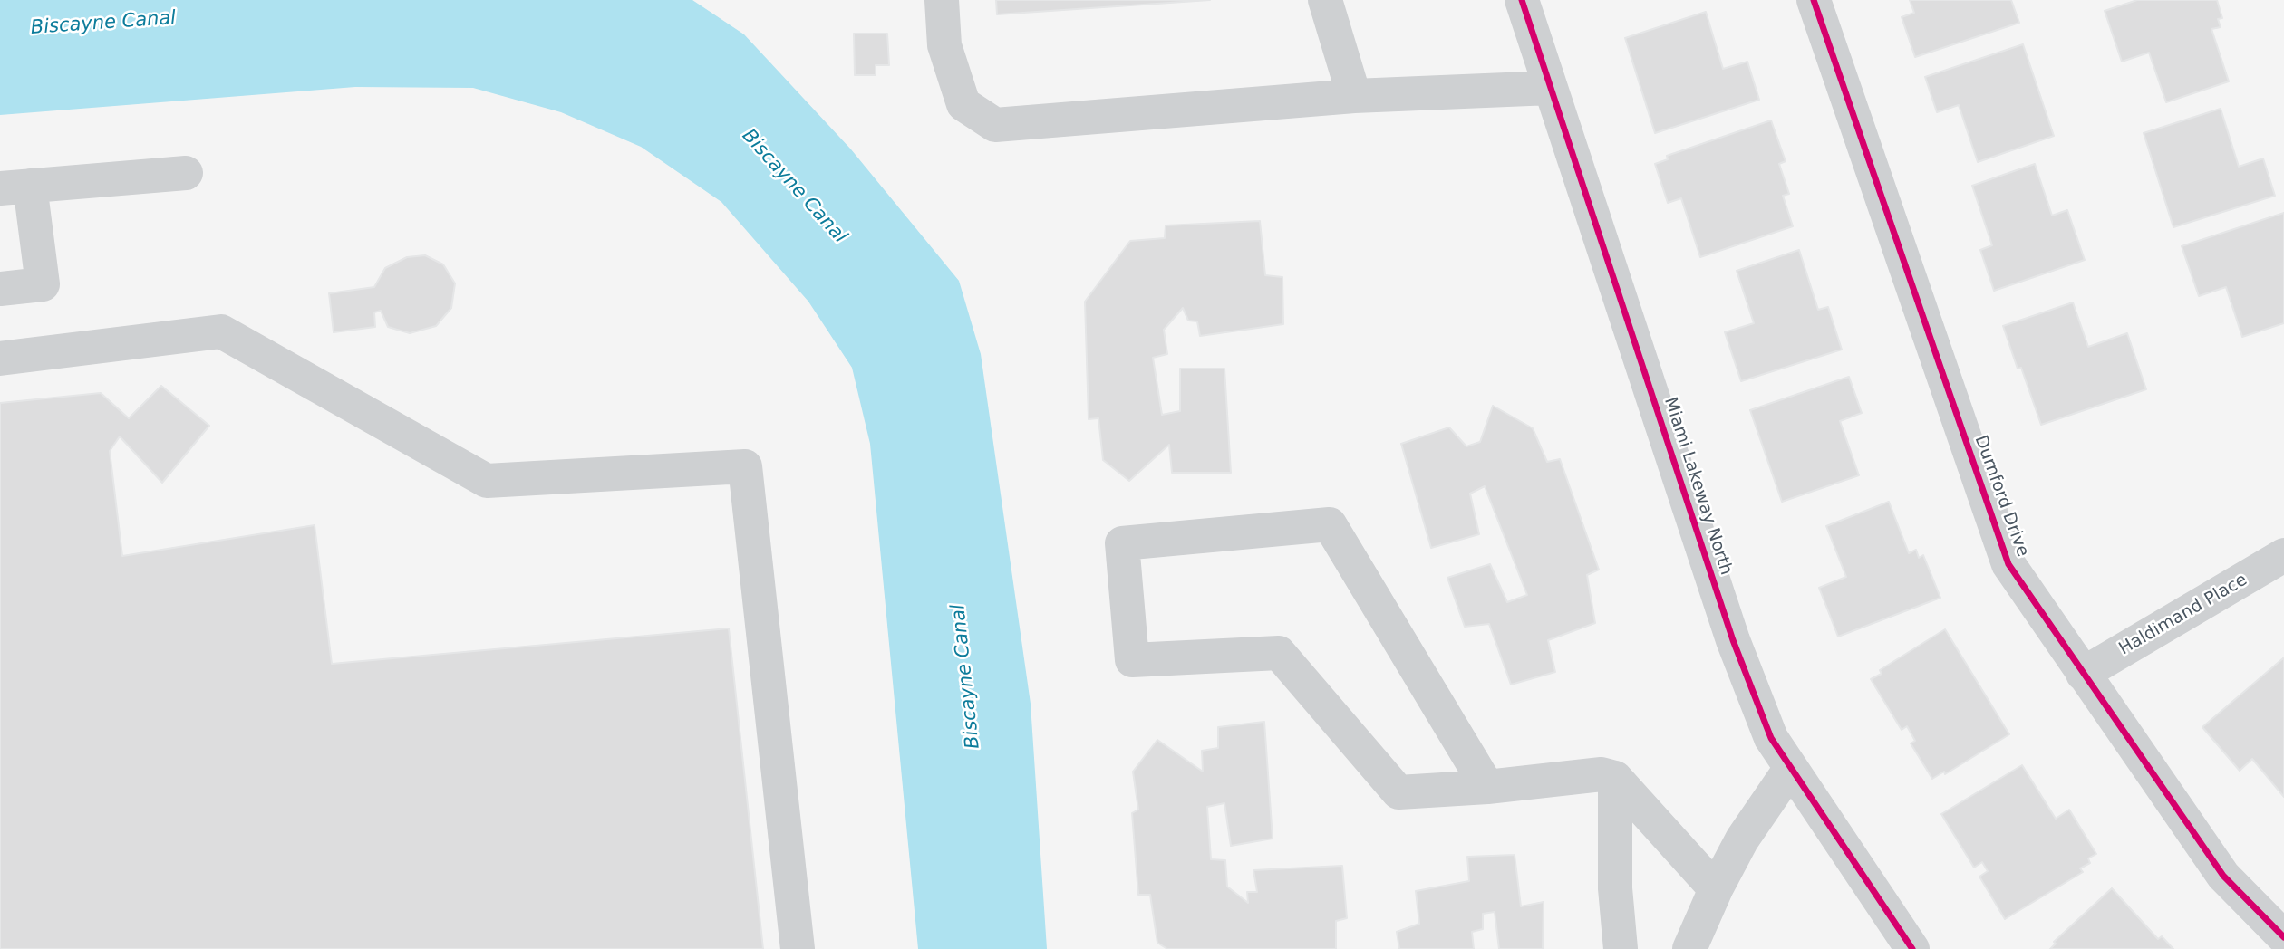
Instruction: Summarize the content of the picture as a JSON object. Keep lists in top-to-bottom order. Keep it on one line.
{"streets":{"street":["Miami Lakeway North","Durnford Drive","Haldimand Place"]},"crossings":[["Durnford Drive","Haldimand Place"]],"water":["Biscayne Canal"]}
